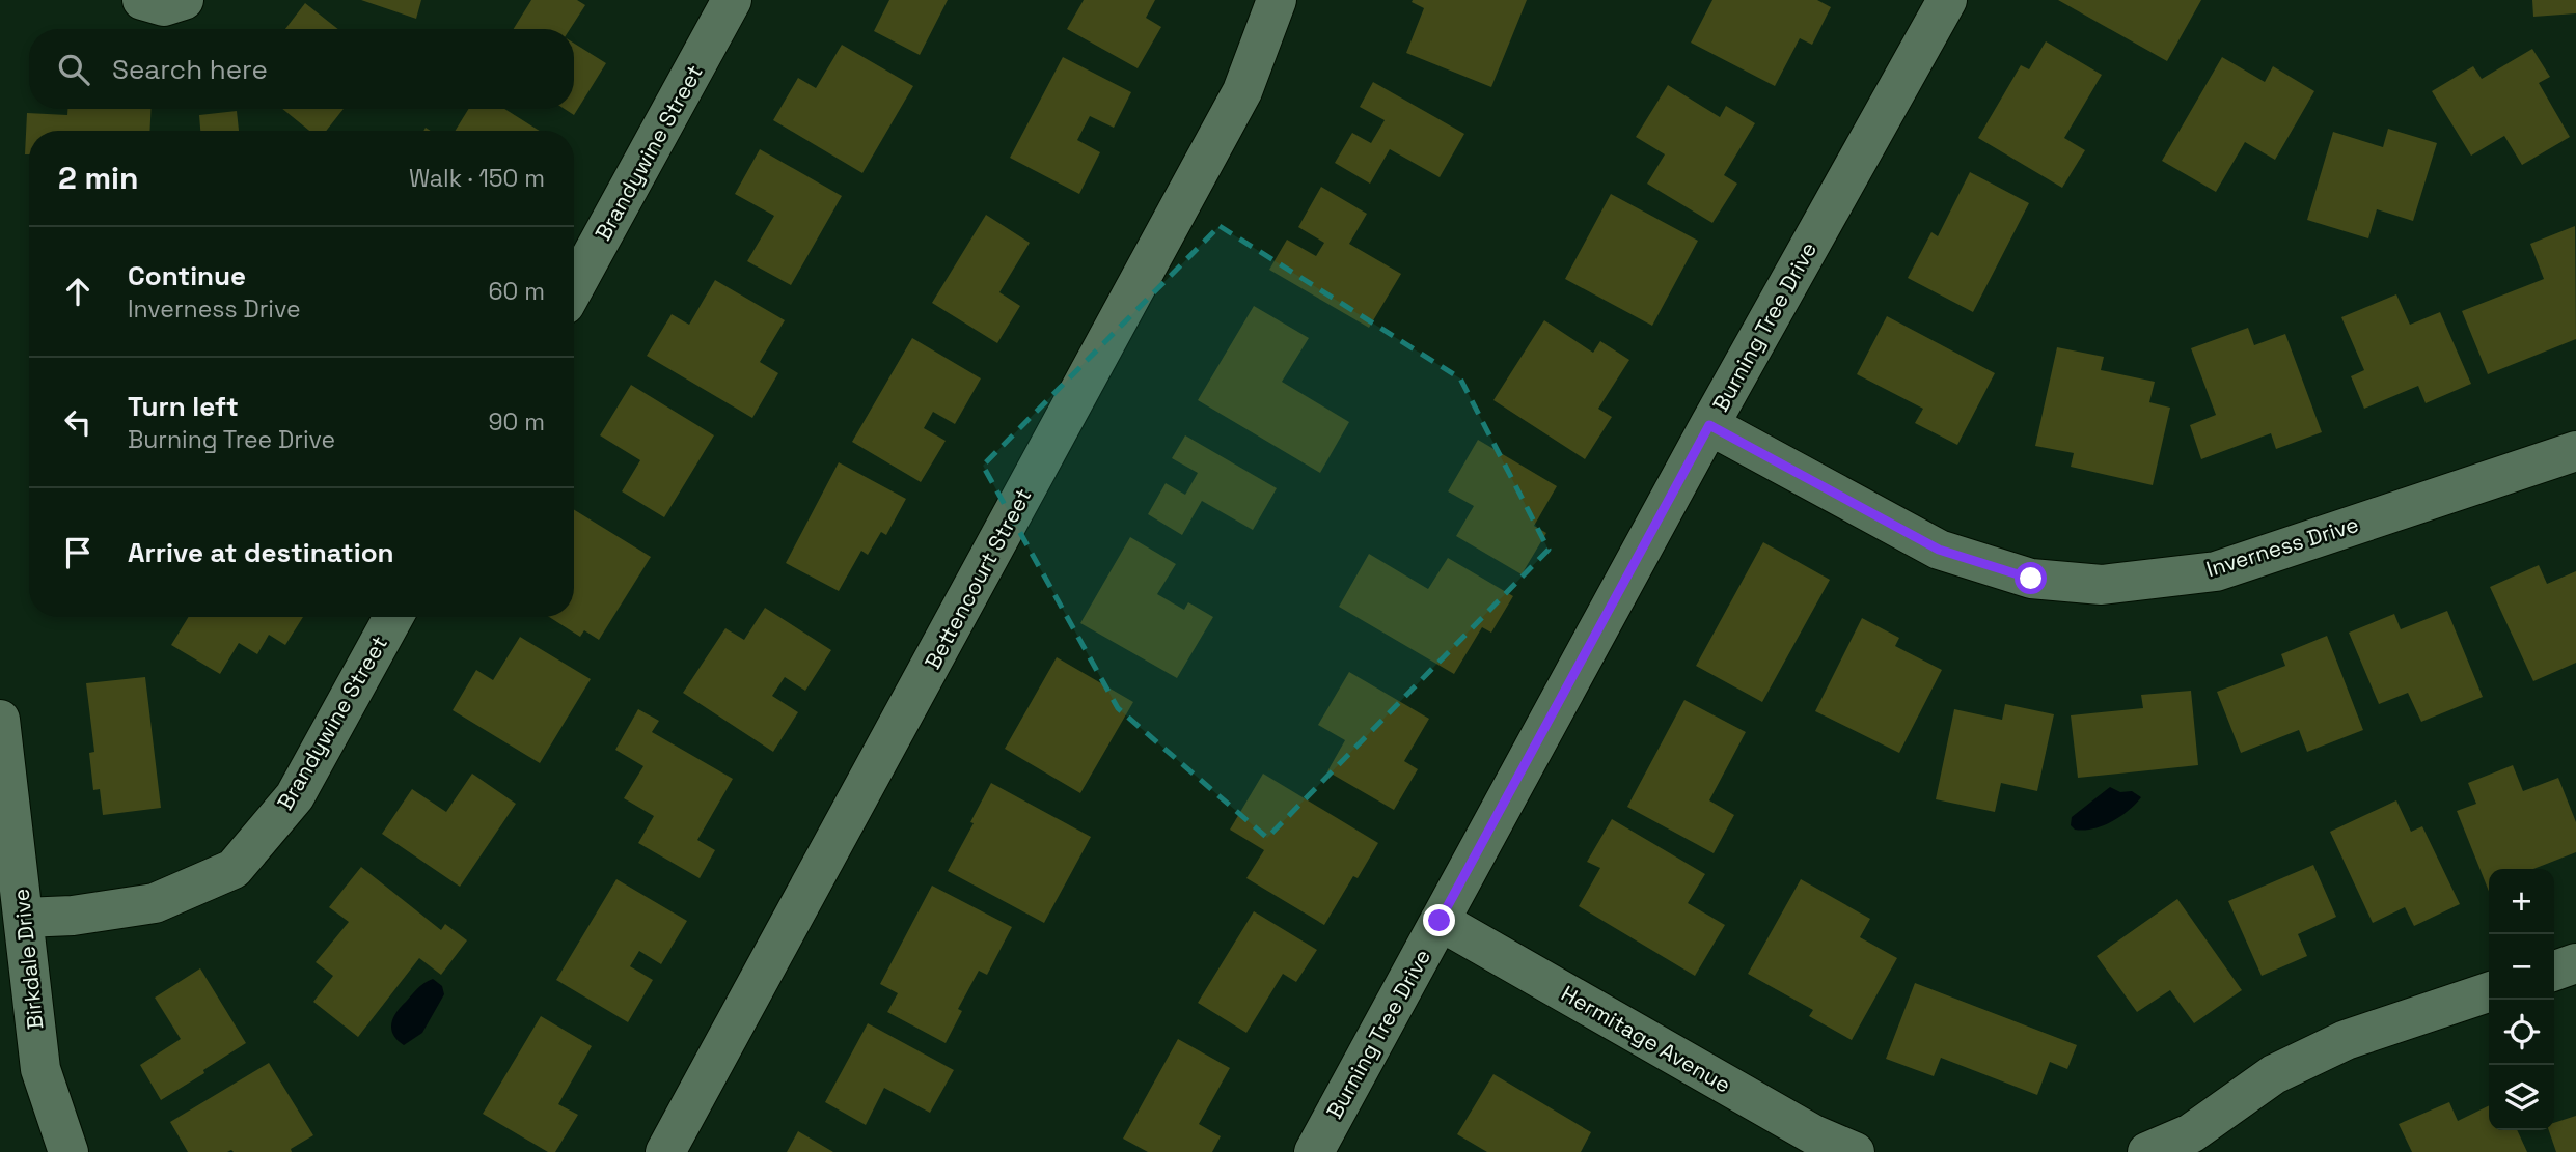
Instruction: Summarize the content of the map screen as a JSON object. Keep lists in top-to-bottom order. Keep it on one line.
{"streets":{"street":["Brandywine Street","Burning Tree Drive","Inverness Drive","Bettencourt Street","Birkdale Drive","Hermitage Avenue"]},"crossings":[["Brandywine Street","Birkdale Drive"],["Burning Tree Drive","Inverness Drive"],["Burning Tree Drive","Hermitage Avenue"]],"page":{"search":"Search here","heading":["2 min","Walk · 150 m"],"list":[["Continue","Inverness Drive","60 m"],["Turn left","Burning Tree Drive","90 m"],"Arrive at destination"],"map_buttons":["+","−"]}}
